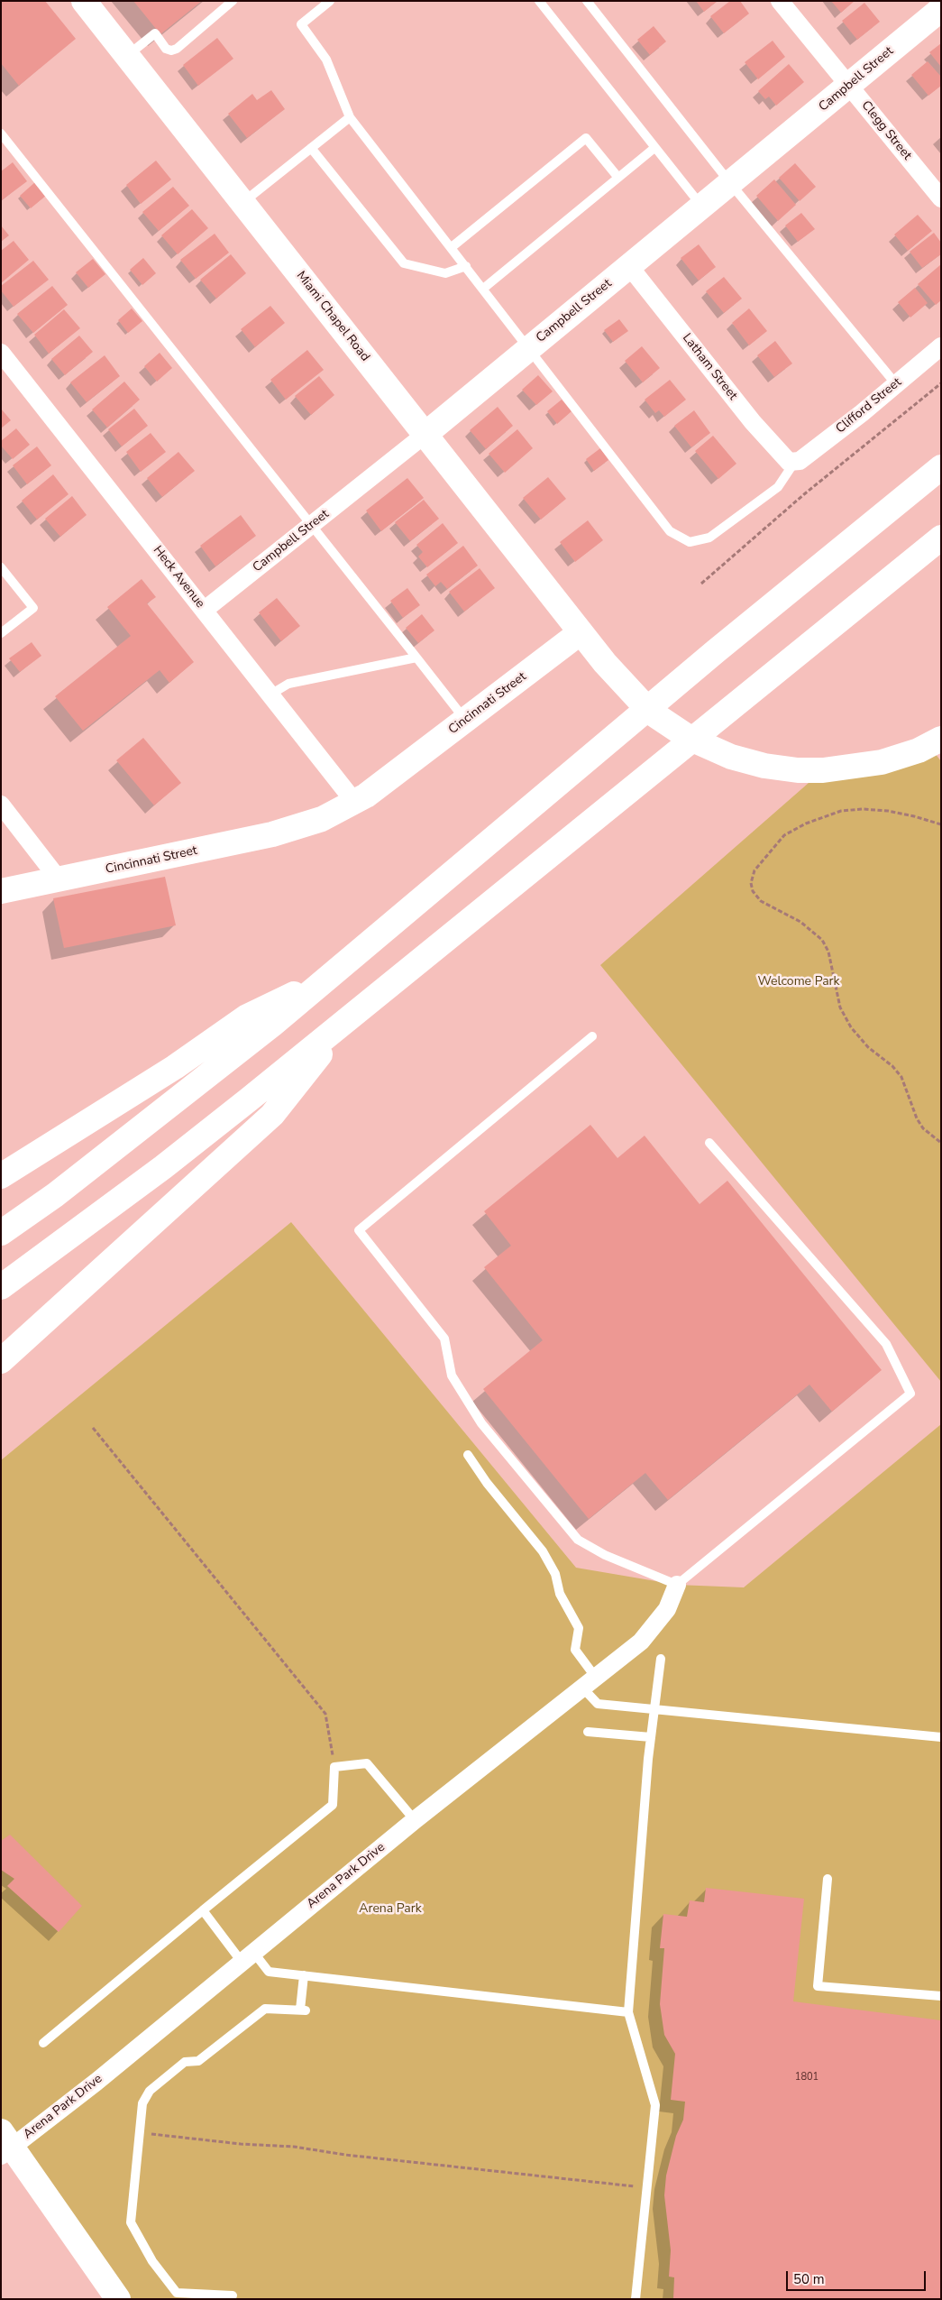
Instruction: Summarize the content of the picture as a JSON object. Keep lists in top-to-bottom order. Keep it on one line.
{"streets":{"main road":["Campbell Street","Miami Chapel Road","Cincinnati Street"],"street":["Clegg Street","Latham Street","Clifford Street","Heck Avenue","Arena Park Drive"]},"crossings":[["Campbell Street","Clegg Street"],["Campbell Street","Miami Chapel Road"],["Campbell Street","Latham Street"],["Campbell Street","Heck Avenue"],["Miami Chapel Road","Cincinnati Street"],["Latham Street","Clifford Street"],["Heck Avenue","Cincinnati Street"]],"parks":["Welcome Park","Arena Park"],"house_numbers":["1801"],"scale_bar":"50 m"}
